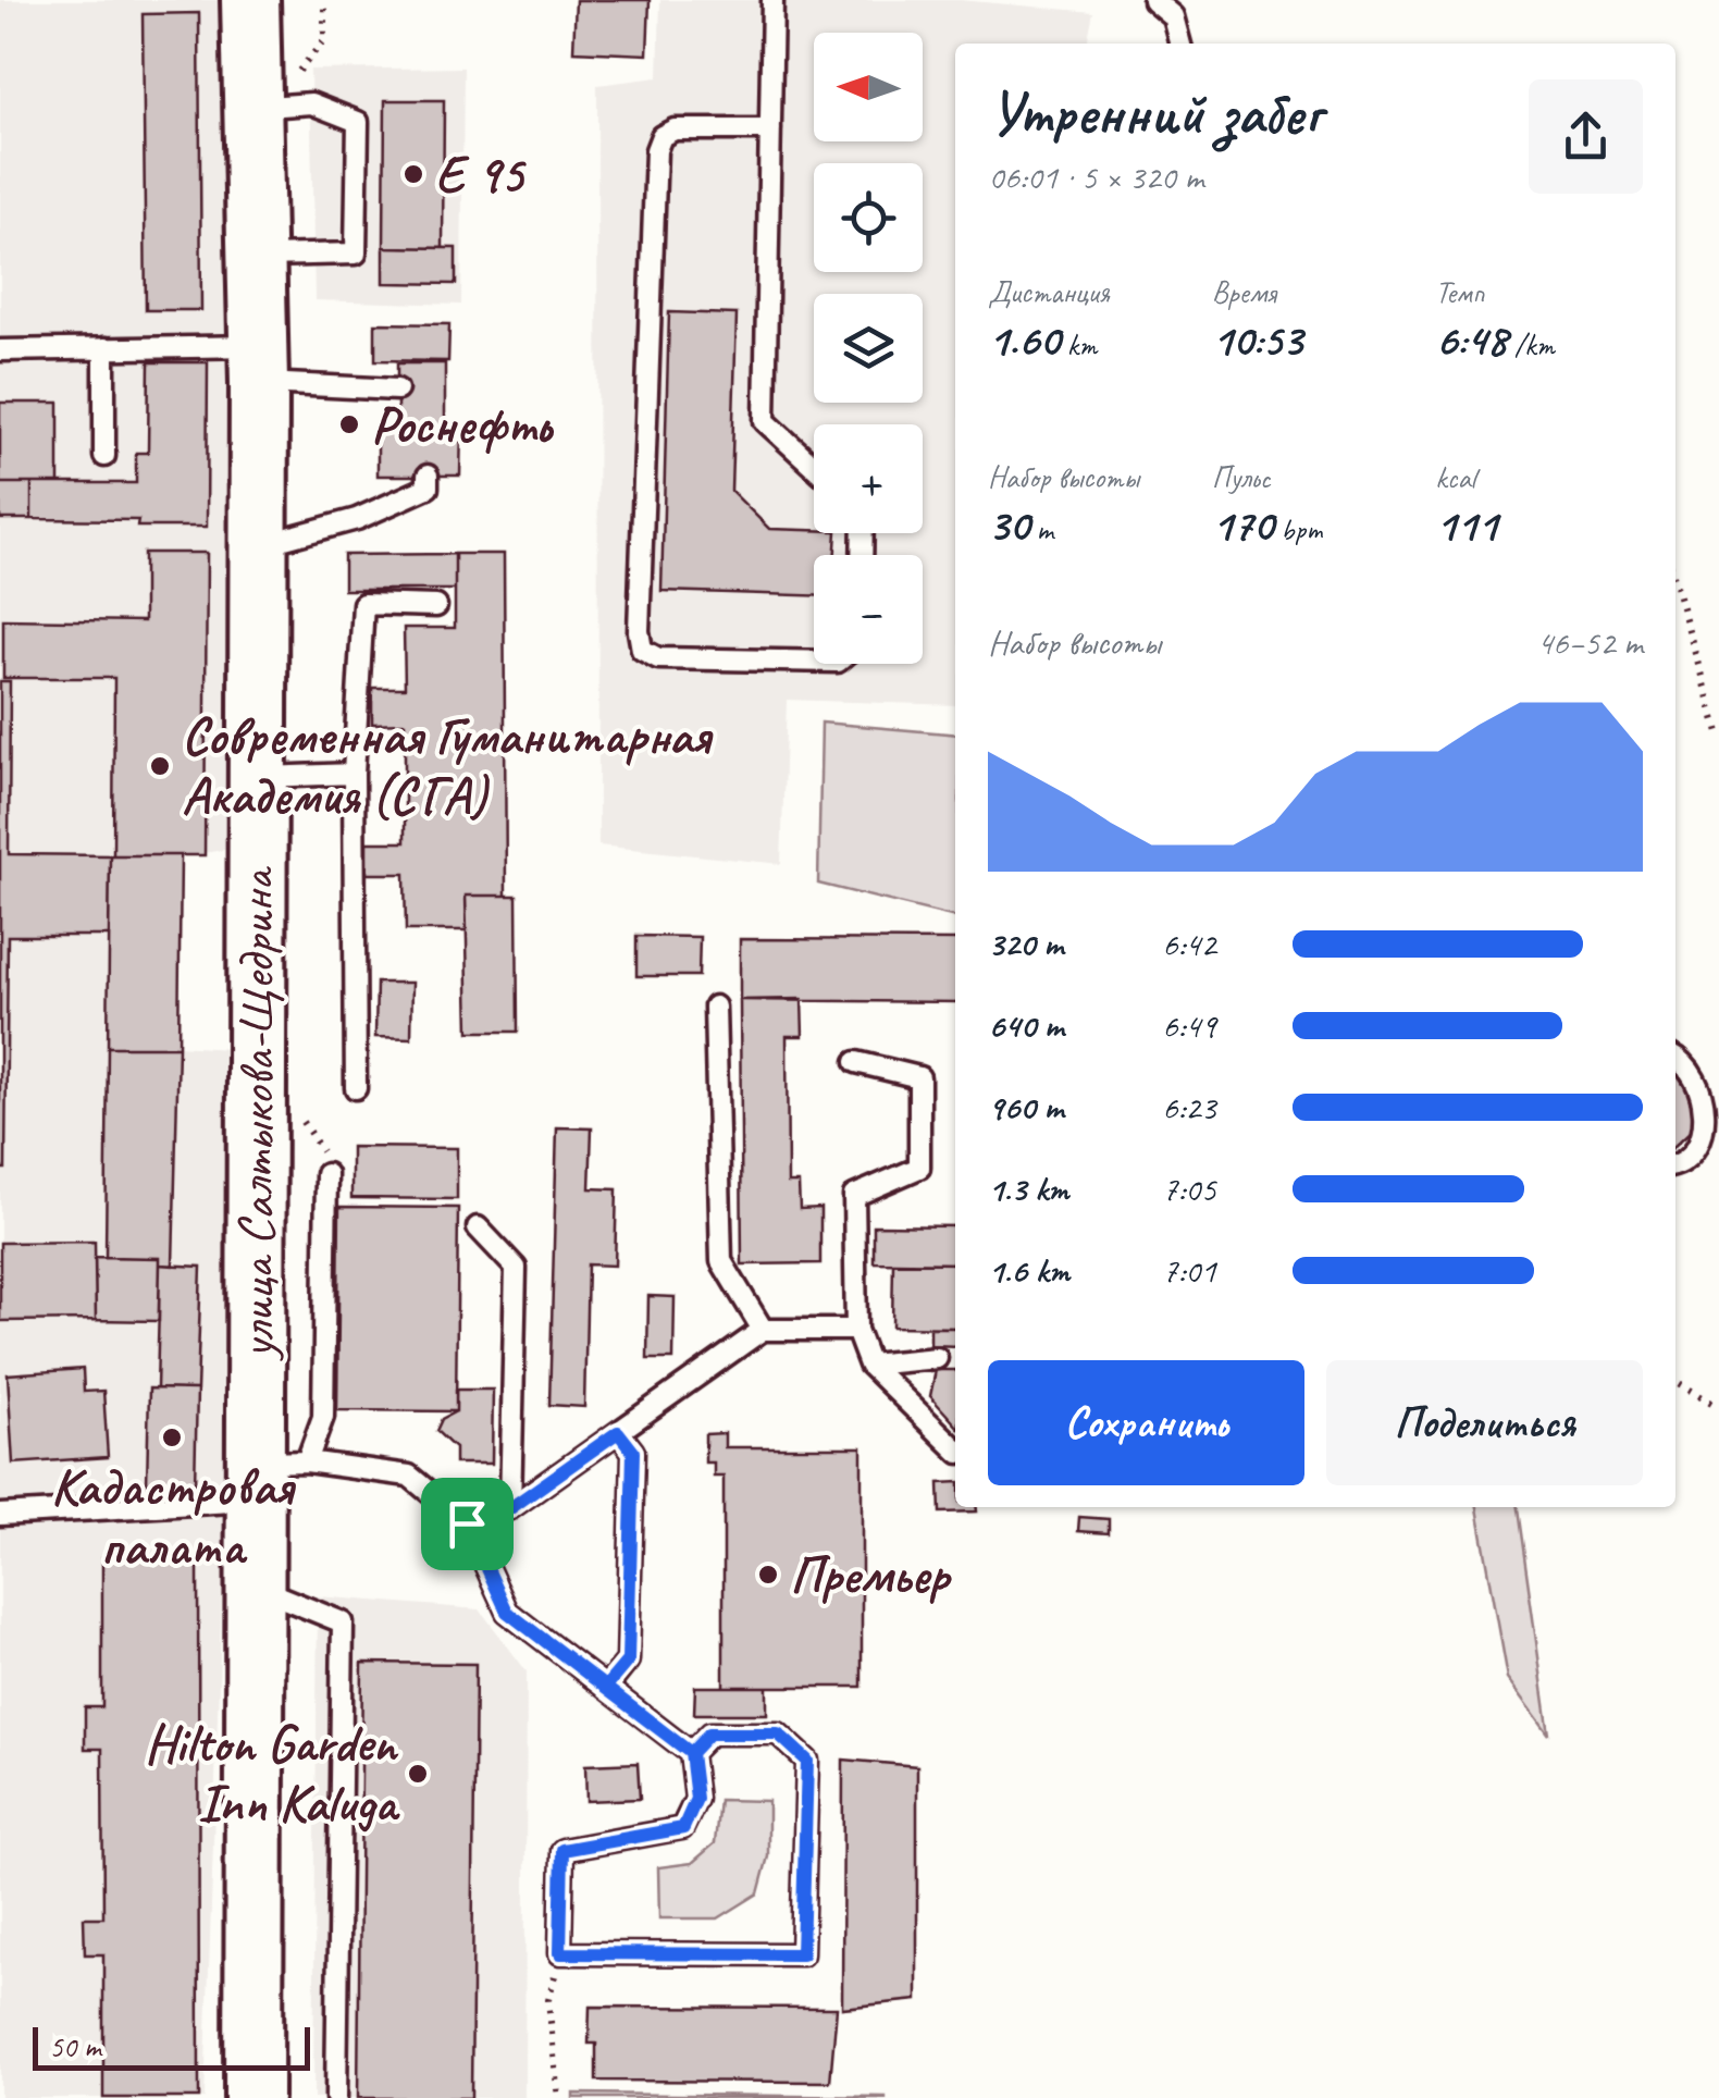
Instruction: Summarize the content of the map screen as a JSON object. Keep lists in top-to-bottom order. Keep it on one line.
{"streets":{"main road":["улица Салтыкова-Щедрина"]},"places":["Е 95","Роснефть","Современная Гуманитарная Академия (СГА)","Кадастровая палата","Премьер","Hilton Garden Inn Kaluga"],"scale_bar":"50 m","north":"left","page":{"map_buttons":["+","−"],"heading":["Утренний забег","06:01 · 5 × 320 m"],"stats":[["Дистанция","1.60 km"],["Время","10:53"],["Темп","6:48 /km"],["Набор высоты","30 m"],["Пульс","170 bpm"],["kcal","111"]],"chart":["Набор высоты","46–52 m"],"list":[{"name":"320 m","note":"6:42"},{"name":"640 m","note":"6:49"},{"name":"960 m","note":"6:23"},{"name":"1.3 km","note":"7:05"},{"name":"1.6 km","note":"7:01"}],"buttons":["Сохранить","Поделиться"],"scale":"50 m"}}
